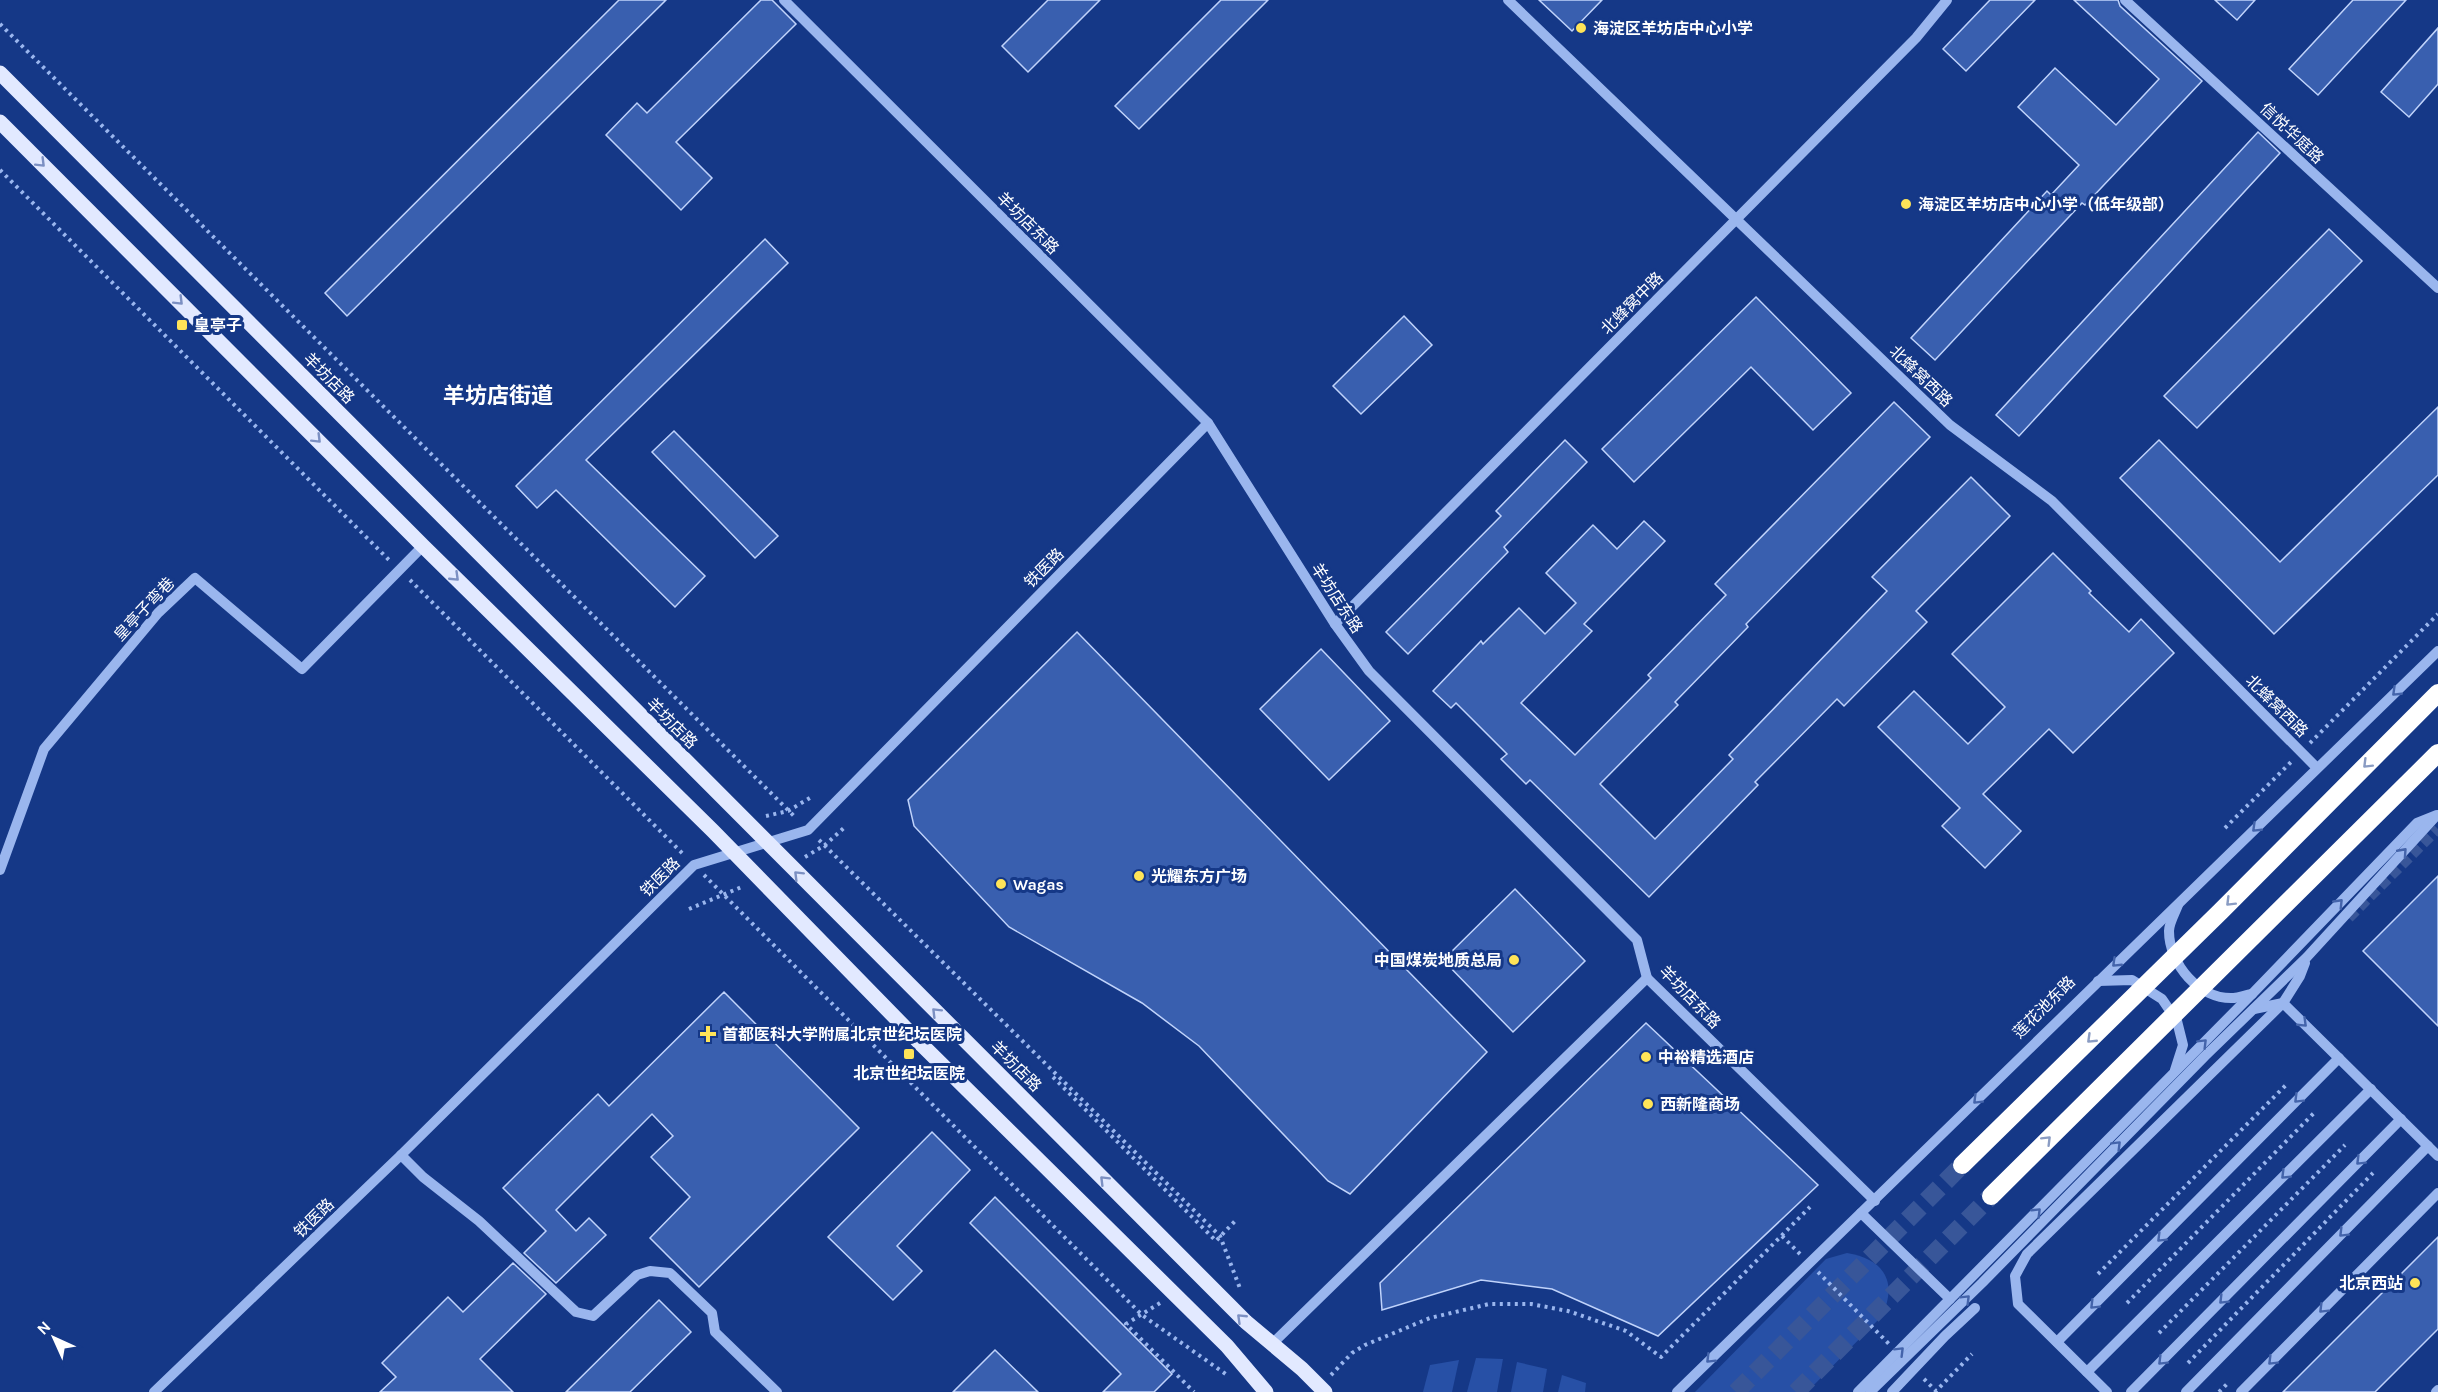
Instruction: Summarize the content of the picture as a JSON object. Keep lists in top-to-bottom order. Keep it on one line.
{"streets":{"main road":["羊坊店路"],"street":["信悦华庭路","羊坊店东路","北蜂窝中路","北蜂窝西路","铁医路","皇亭子弯巷","莲花池东路"]},"crossings":[["羊坊店东路","北蜂窝中路"],["羊坊店东路","铁医路"],["羊坊店东路","莲花池东路"],["北蜂窝中路","北蜂窝西路"],["北蜂窝西路","莲花池东路"],["羊坊店路","铁医路"]],"one_way":["莲花池东路"],"districts":["羊坊店街道"],"places":{"other":["海淀区羊坊店中心小学","海淀区羊坊店中心小学（低年级部）","光耀东方广场","Wagas","中国煤炭地质总局","中裕精选酒店","西新隆商场","北京西站"],"transit":["皇亭子","北京世纪坛医院"],"health":["首都医科大学附属北京世纪坛医院"]},"north":"top left"}
